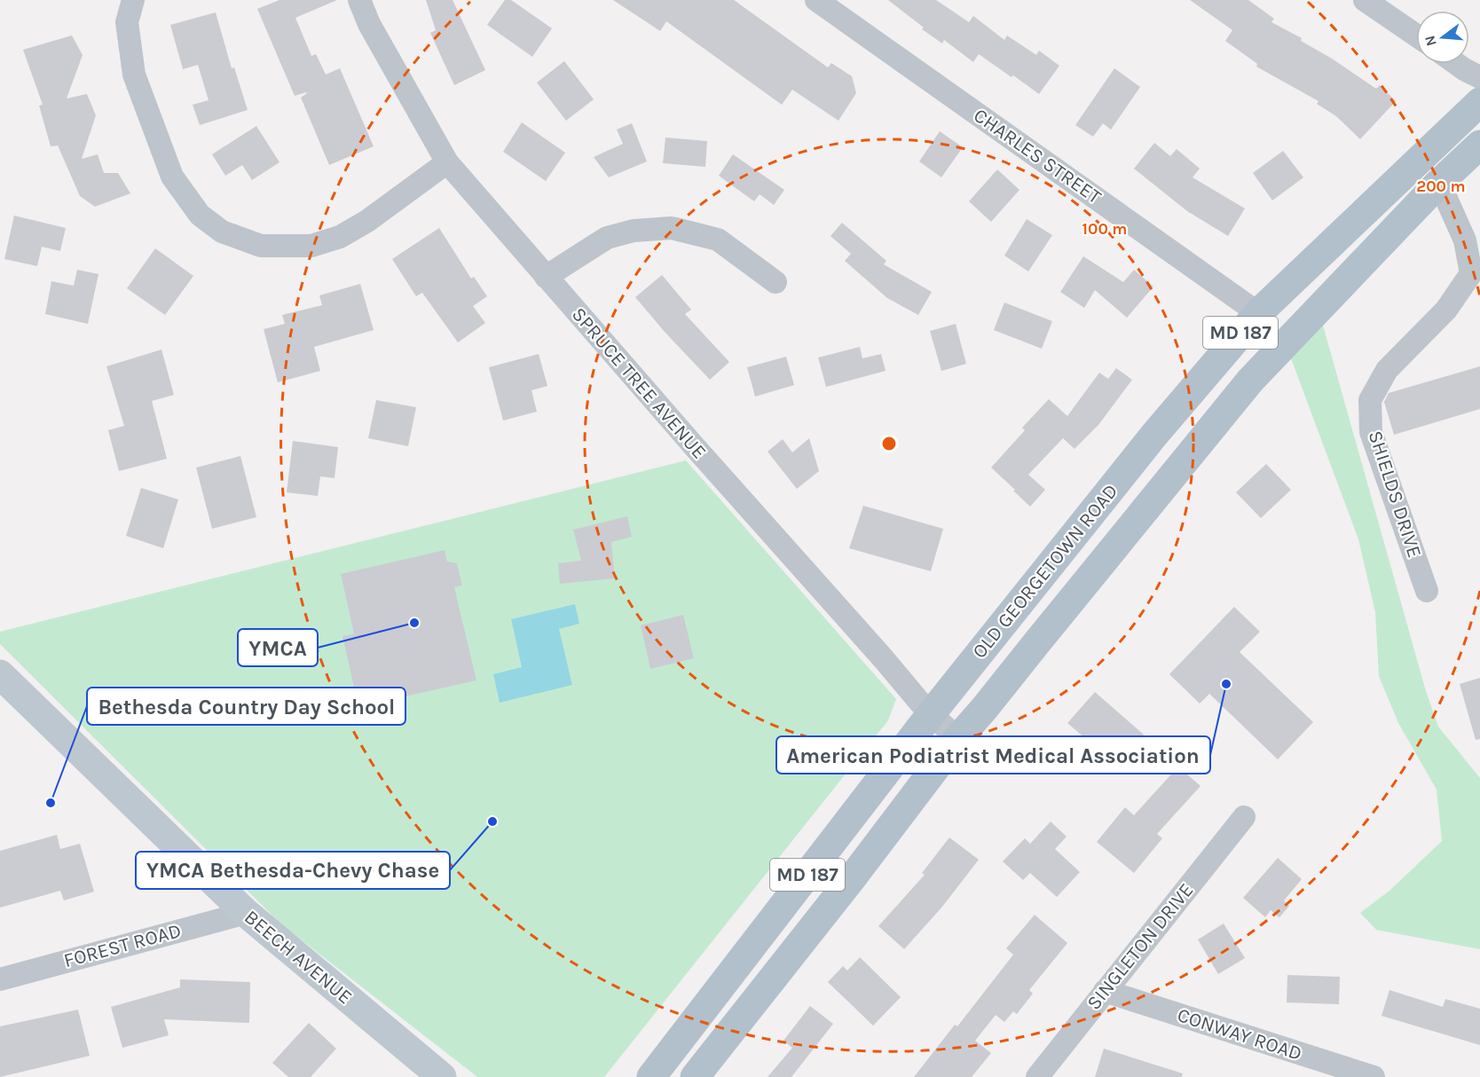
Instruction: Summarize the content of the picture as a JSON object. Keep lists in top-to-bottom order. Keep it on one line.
{"streets":{"main road":["MD 187","OLD GEORGETOWN ROAD"],"street":["CHARLES STREET","SPRUCE TREE AVENUE","SHIELDS DRIVE","FOREST ROAD","SINGLETON DRIVE","BEECH AVENUE","CONWAY ROAD"]},"crossings":[["CHARLES STREET","OLD GEORGETOWN ROAD"],["SPRUCE TREE AVENUE","OLD GEORGETOWN ROAD"],["SHIELDS DRIVE","OLD GEORGETOWN ROAD"],["FOREST ROAD","BEECH AVENUE"],["SINGLETON DRIVE","CONWAY ROAD"]],"places":["YMCA","American Podiatrist Medical Association","Bethesda Country Day School","YMCA Bethesda-Chevy Chase"],"north":"left","rings":["200 m","100 m"]}
